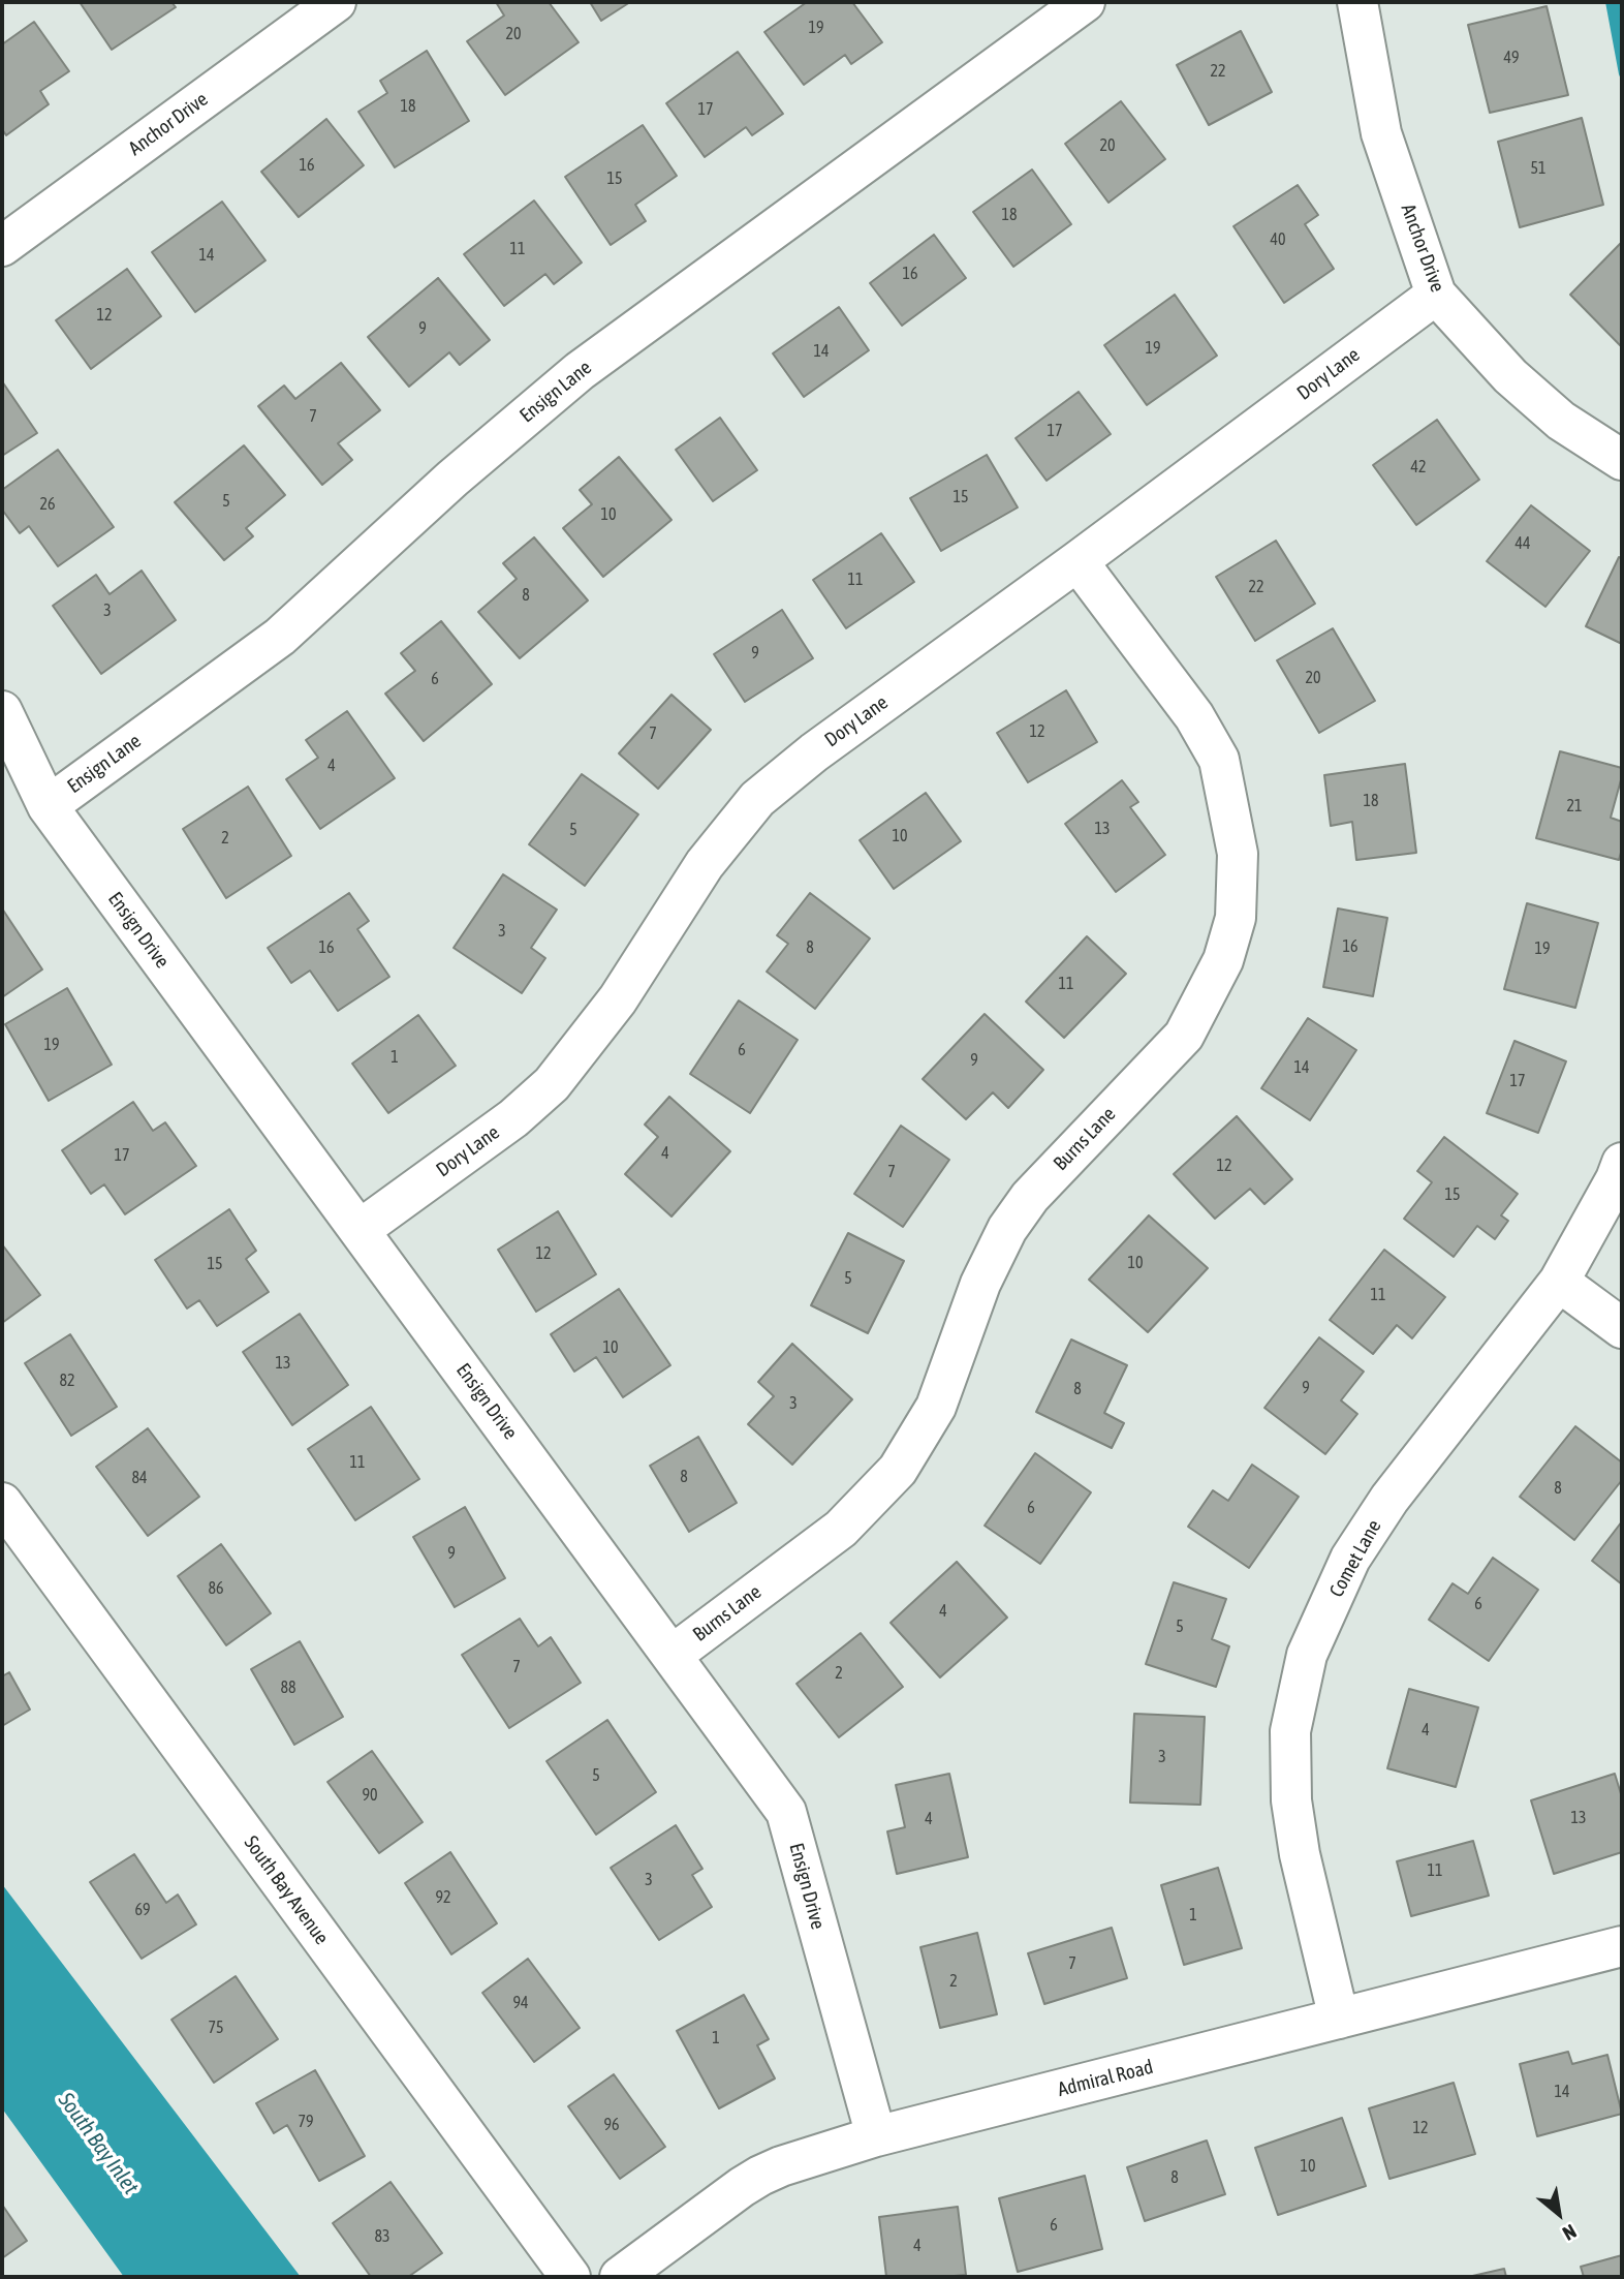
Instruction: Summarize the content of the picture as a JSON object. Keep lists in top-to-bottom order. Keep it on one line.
{"streets":{"street":["Anchor Drive","Dory Lane","Ensign Lane","Ensign Drive","Burns Lane","Comet Lane","South Bay Avenue","Admiral Road"]},"crossings":[["Anchor Drive","Dory Lane"],["Dory Lane","Ensign Drive"],["Dory Lane","Burns Lane"],["Ensign Lane","Ensign Drive"],["Ensign Drive","Burns Lane"],["Ensign Drive","Admiral Road"],["Comet Lane","Admiral Road"]],"water":["South Bay Inlet"],"house_numbers":["19","20","49","22","18","17","20","16","51","15","18","40","11","14","16","12","9","19","14","7","17","42","15","5","26","10","44","11","22","8","3","9","20","6","12","7","4","18","21","13","5","10","2","3","16","16","8","19","11","19","6","1","9","14","17","4","17","12","7","15","12","10","15","5","11","10","13","82","9","8","3","11","8","84","8","6","9","86","6","4","5","7","2","88","4","3","5","90","13","4","11","3","92","69","1","7","2","94","75","1","14","79","96","12","10","8","6","83","4"],"north":"bottom right"}
